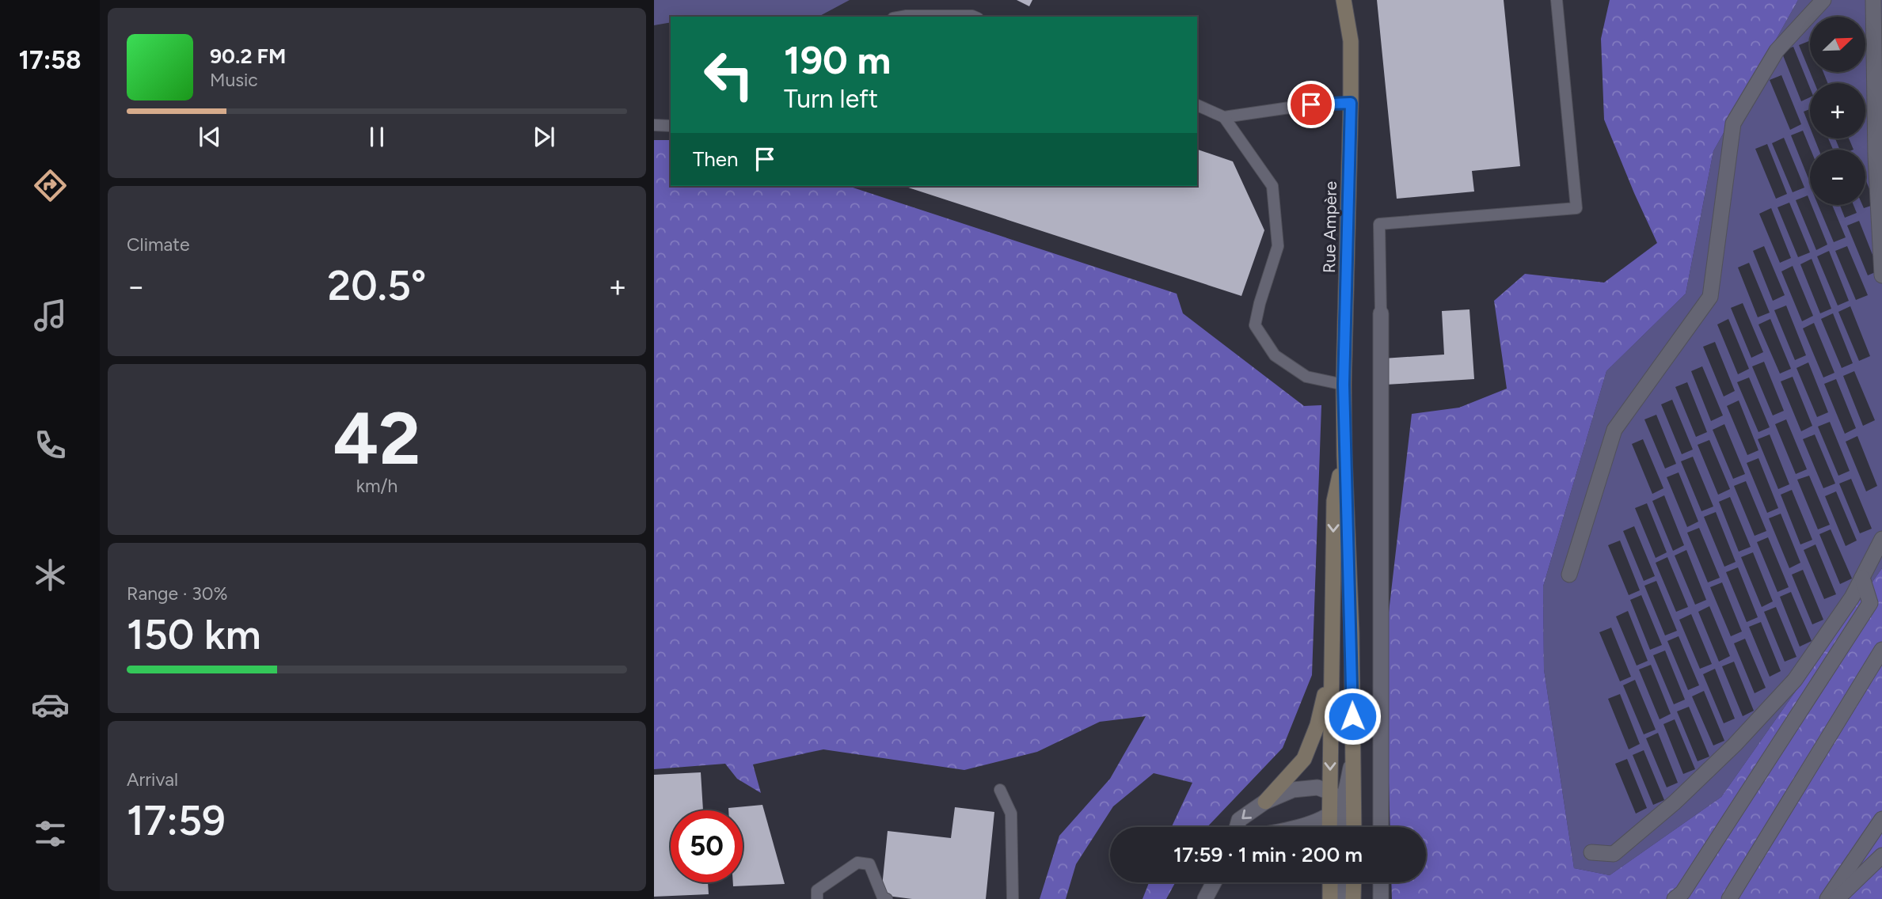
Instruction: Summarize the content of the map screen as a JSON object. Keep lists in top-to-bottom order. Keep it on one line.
{"streets":{"main road":["Rue Ampère"]},"north":"top right","page":{"tabs":"17:58","map_buttons":["+","−"],"turn":["190 m","Turn left"],"song":["90.2 FM","Music"],"then":"Then","tile":["Climate",["42","km/h"],["Range · 30%","150 km"],["Arrival","17:59"]],"heat":["−","20.5°","+"],"limit":"50","trip":"17:59 · 1 min · 200 m"}}
